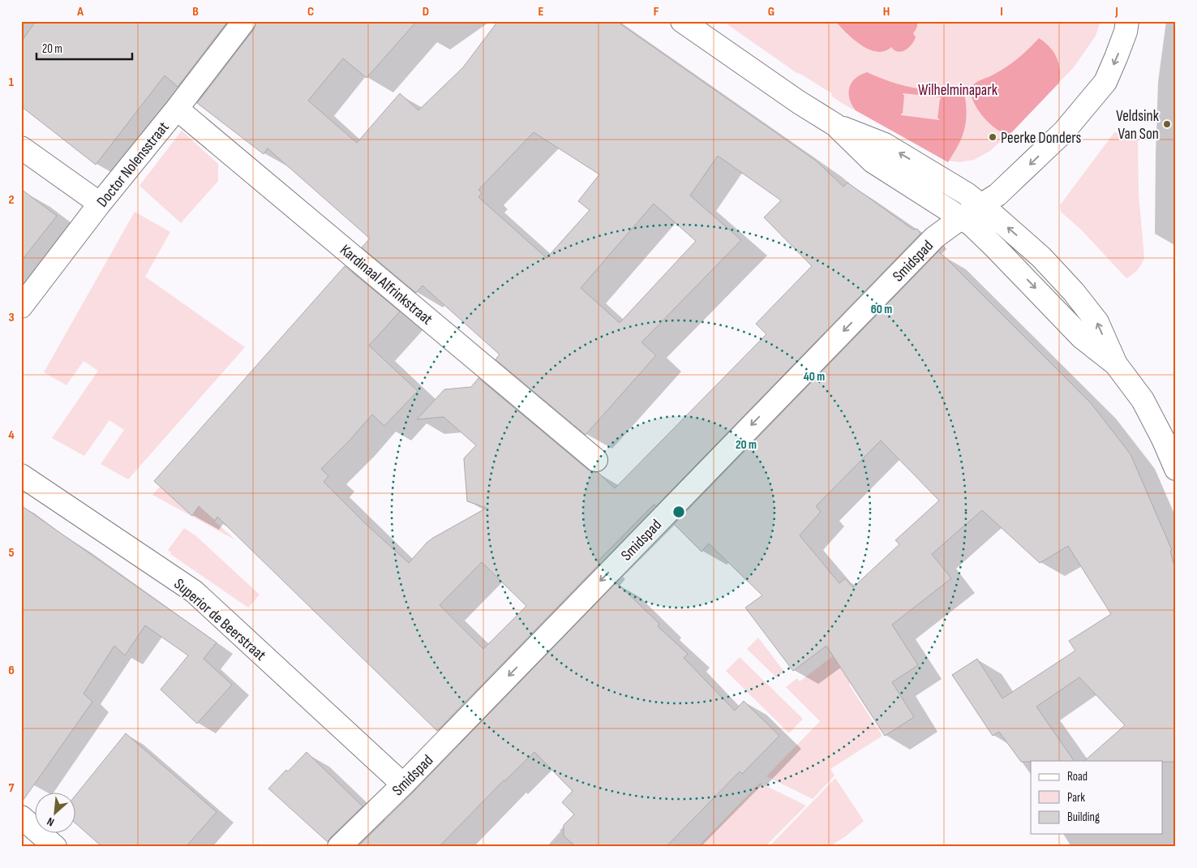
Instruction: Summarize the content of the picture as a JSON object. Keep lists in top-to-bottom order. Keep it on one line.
{"streets":{"street":["Doctor Nolensstraat","Smidspad","Kardinaal Alfrinkstraat","Superior de Beerstraat"]},"crossings":[["Doctor Nolensstraat","Kardinaal Alfrinkstraat"],["Smidspad","Superior de Beerstraat"]],"one_way":["Smidspad"],"parks":["Wilhelminapark"],"places":["Veldsink Van Son","Peerke Donders"],"legend":["Road","Park","Building"],"scale_bar":"20 m","north":"bottom left","grid":{"columns":["A","B","C","D","E","F","G","H","I","J"],"rows":["1","2","3","4","5","6","7"]},"rings":["60 m","40 m","20 m"]}
